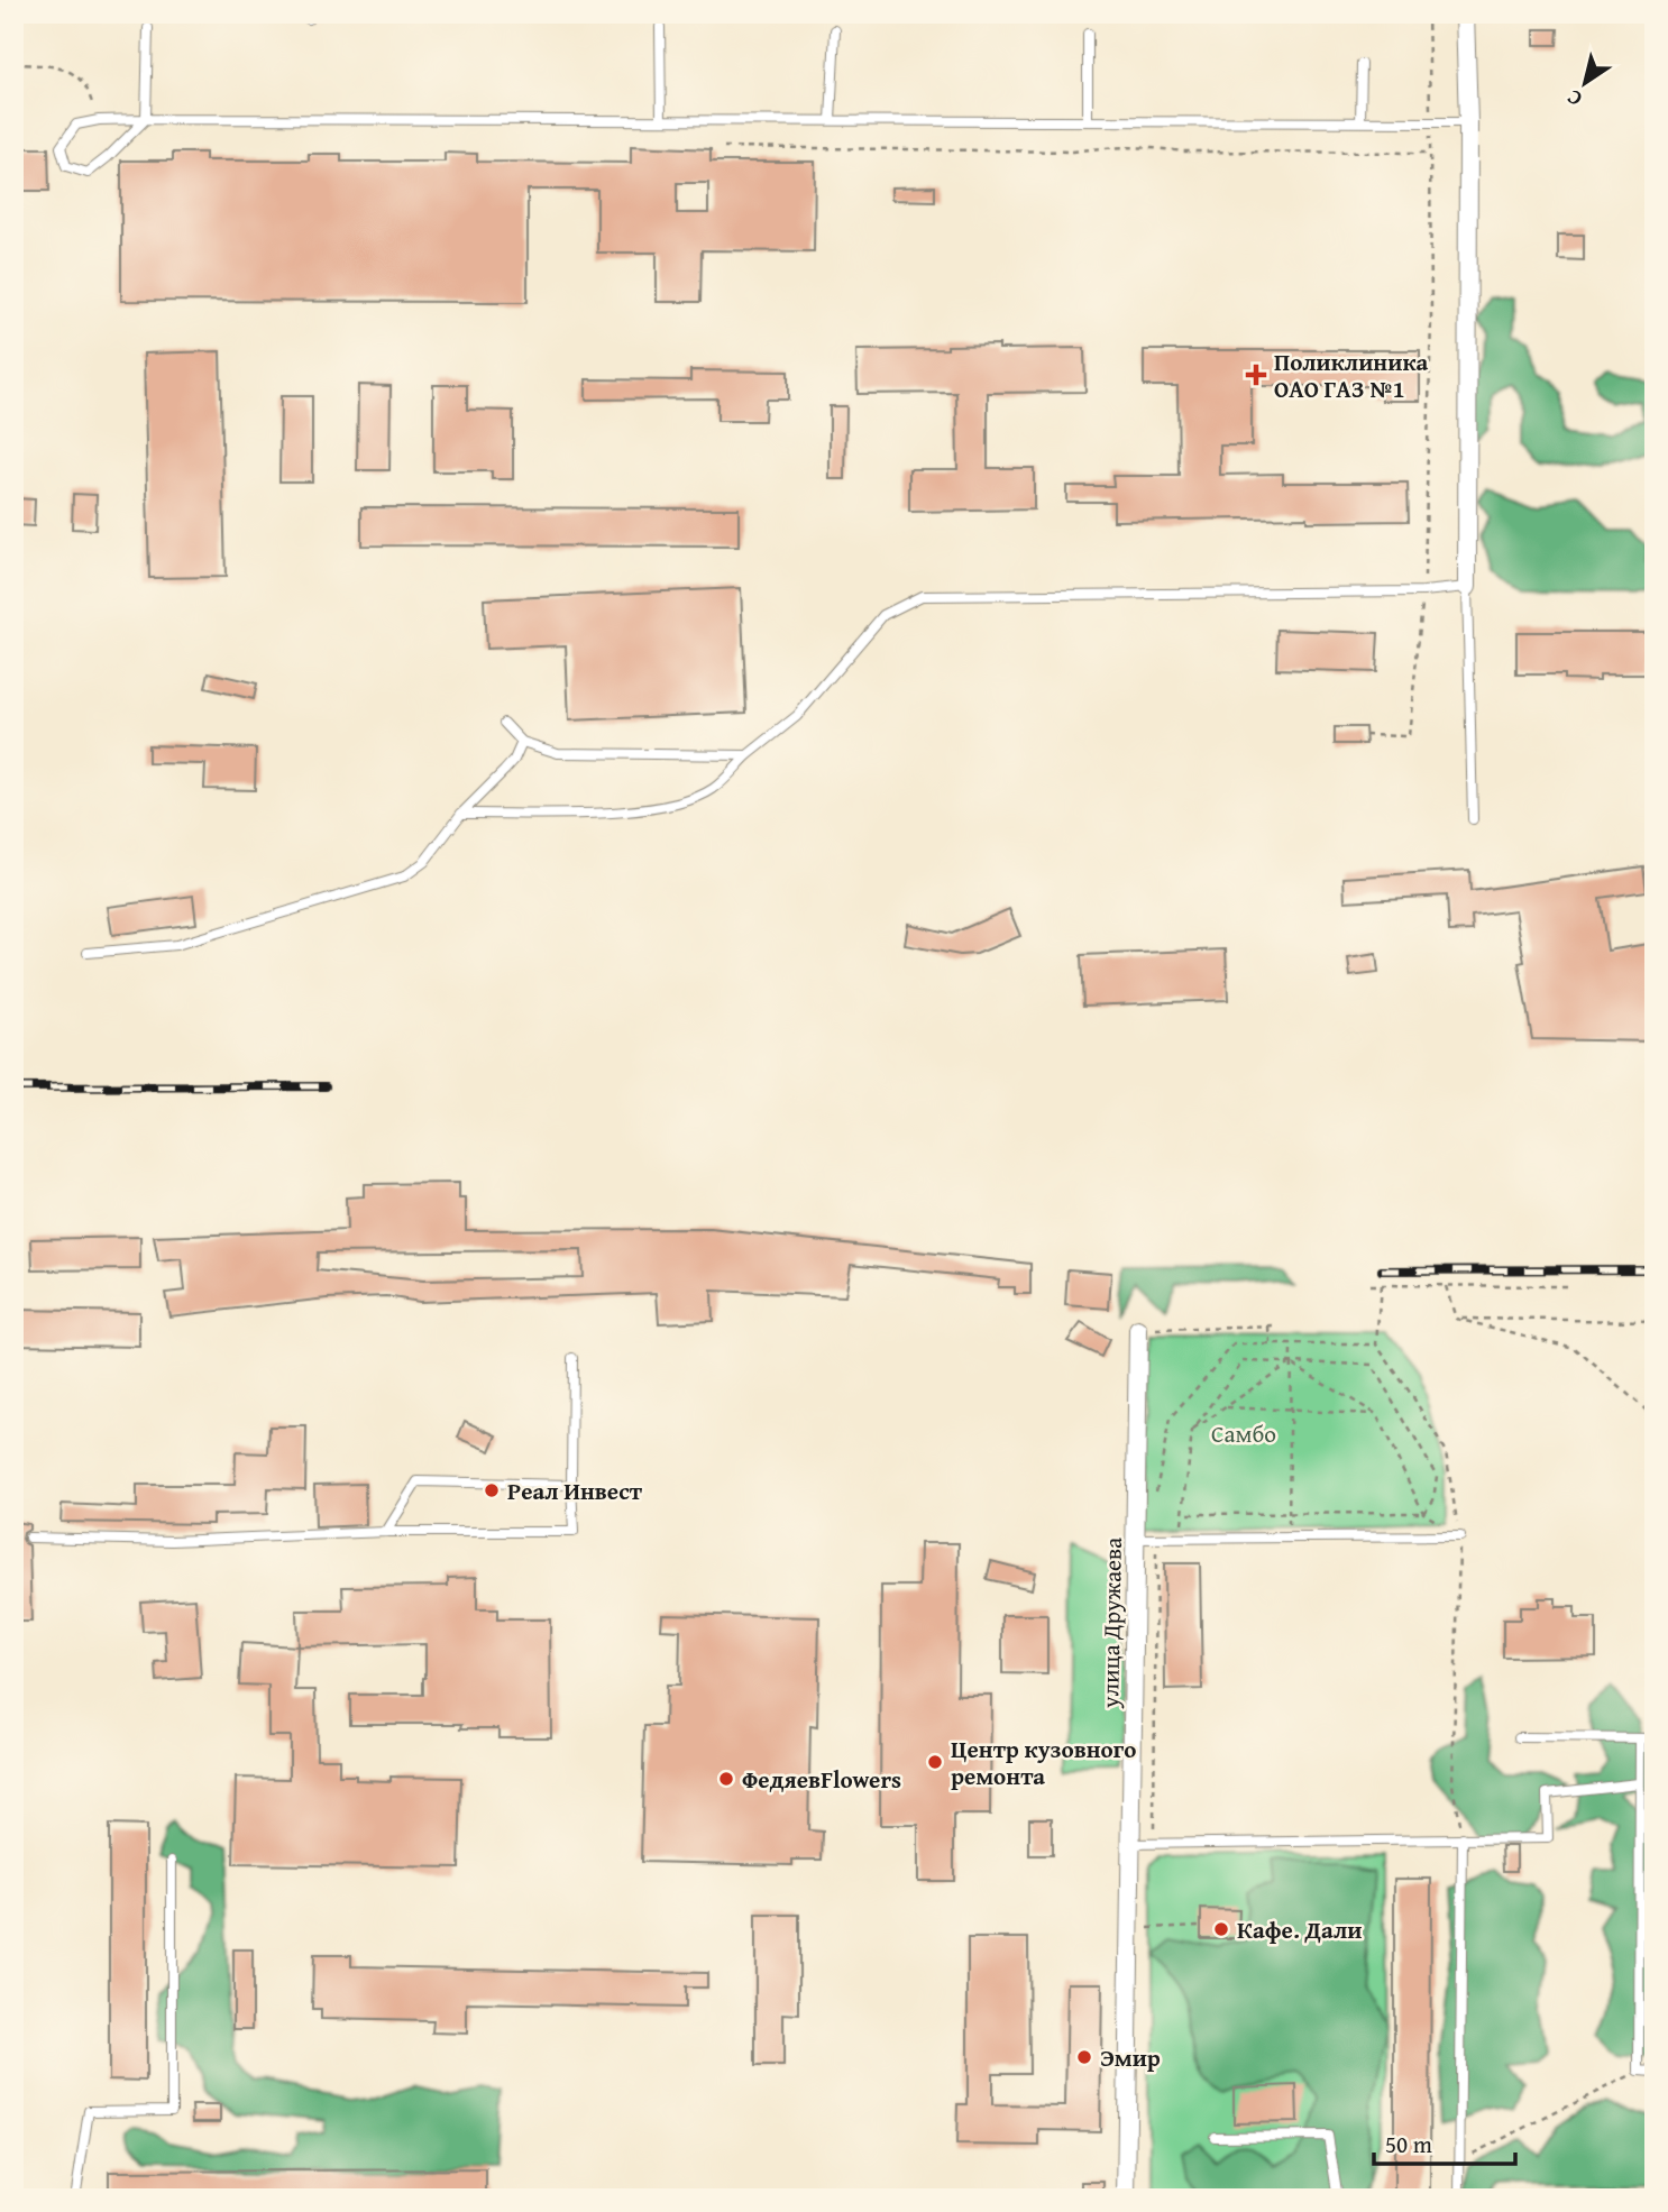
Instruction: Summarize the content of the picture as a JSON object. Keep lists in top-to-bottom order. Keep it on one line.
{"streets":{"street":["улица Дружаева"]},"parks":["Самбо"],"places":{"health":["Поликлиника ОАО ГАЗ №1"],"other":["Реал Инвест","Центр кузовного ремонта","ФедяевFlowers","Кафе. Дали","Эмир"]},"scale_bar":"50 m","north":"bottom left"}
